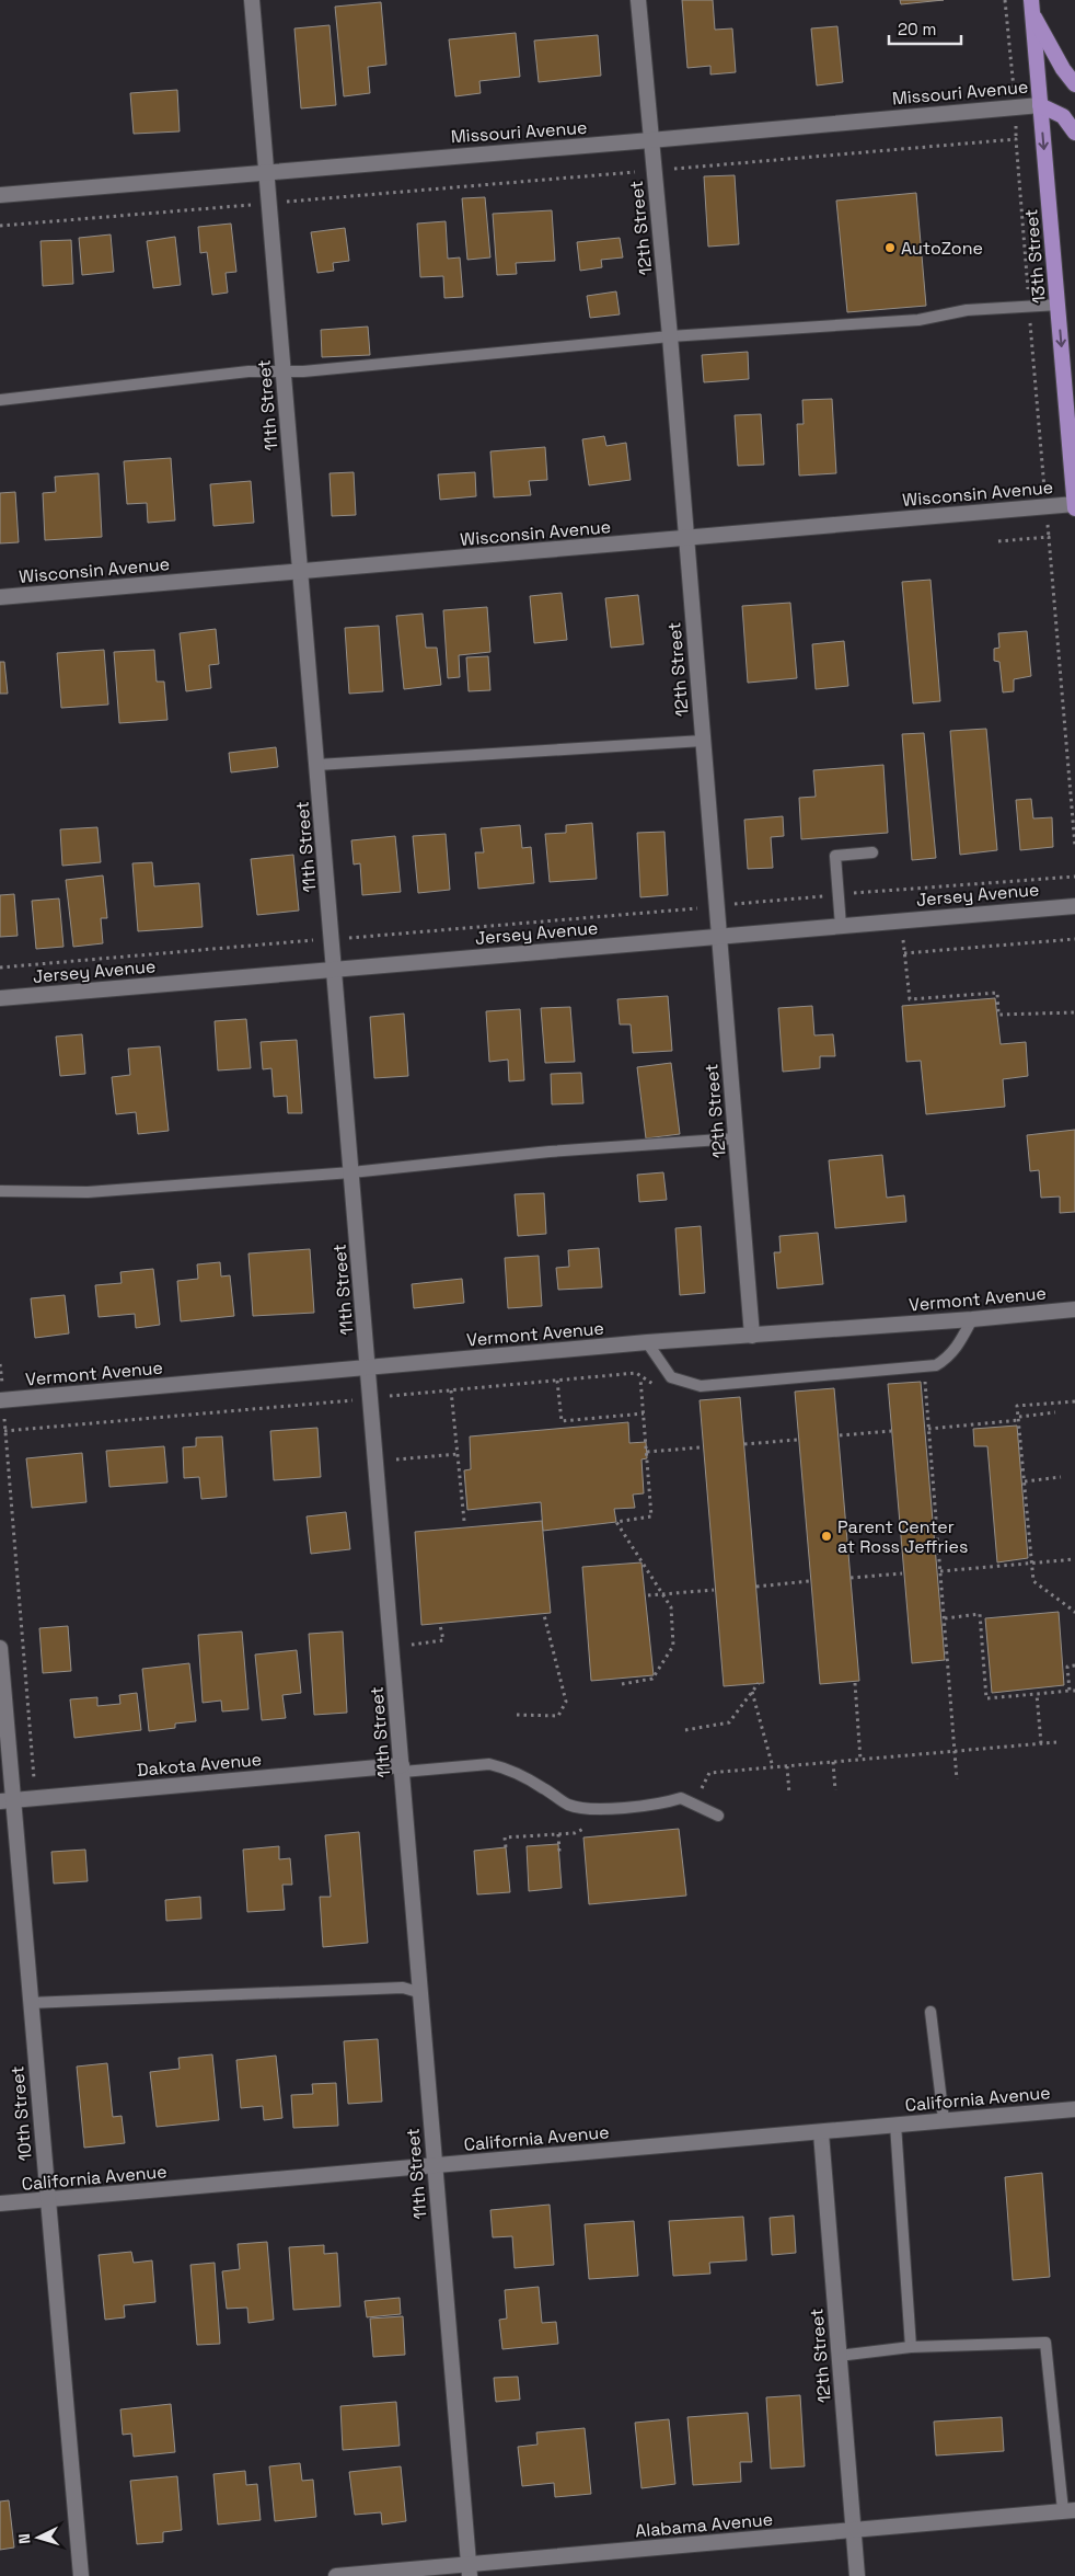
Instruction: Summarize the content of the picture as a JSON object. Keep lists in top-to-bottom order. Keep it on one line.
{"streets":{"highway":["13th Street"],"street":["Missouri Avenue","12th Street","11th Street","Wisconsin Avenue","Jersey Avenue","Vermont Avenue","Dakota Avenue","California Avenue","10th Street","Alabama Avenue"]},"crossings":[["Missouri Avenue","12th Street"],["Missouri Avenue","13th Street"],["Missouri Avenue","11th Street"],["12th Street","Wisconsin Avenue"],["12th Street","Jersey Avenue"],["12th Street","Vermont Avenue"],["12th Street","California Avenue"],["12th Street","Alabama Avenue"],["13th Street","Wisconsin Avenue"],["11th Street","Wisconsin Avenue"],["11th Street","Jersey Avenue"],["11th Street","Vermont Avenue"],["11th Street","Dakota Avenue"],["11th Street","California Avenue"],["11th Street","Alabama Avenue"],["Dakota Avenue","10th Street"],["California Avenue","10th Street"]],"one_way":["13th Street"],"places":["AutoZone","Parent Center at Ross Jeffries"],"scale_bar":"20 m","north":"left"}
